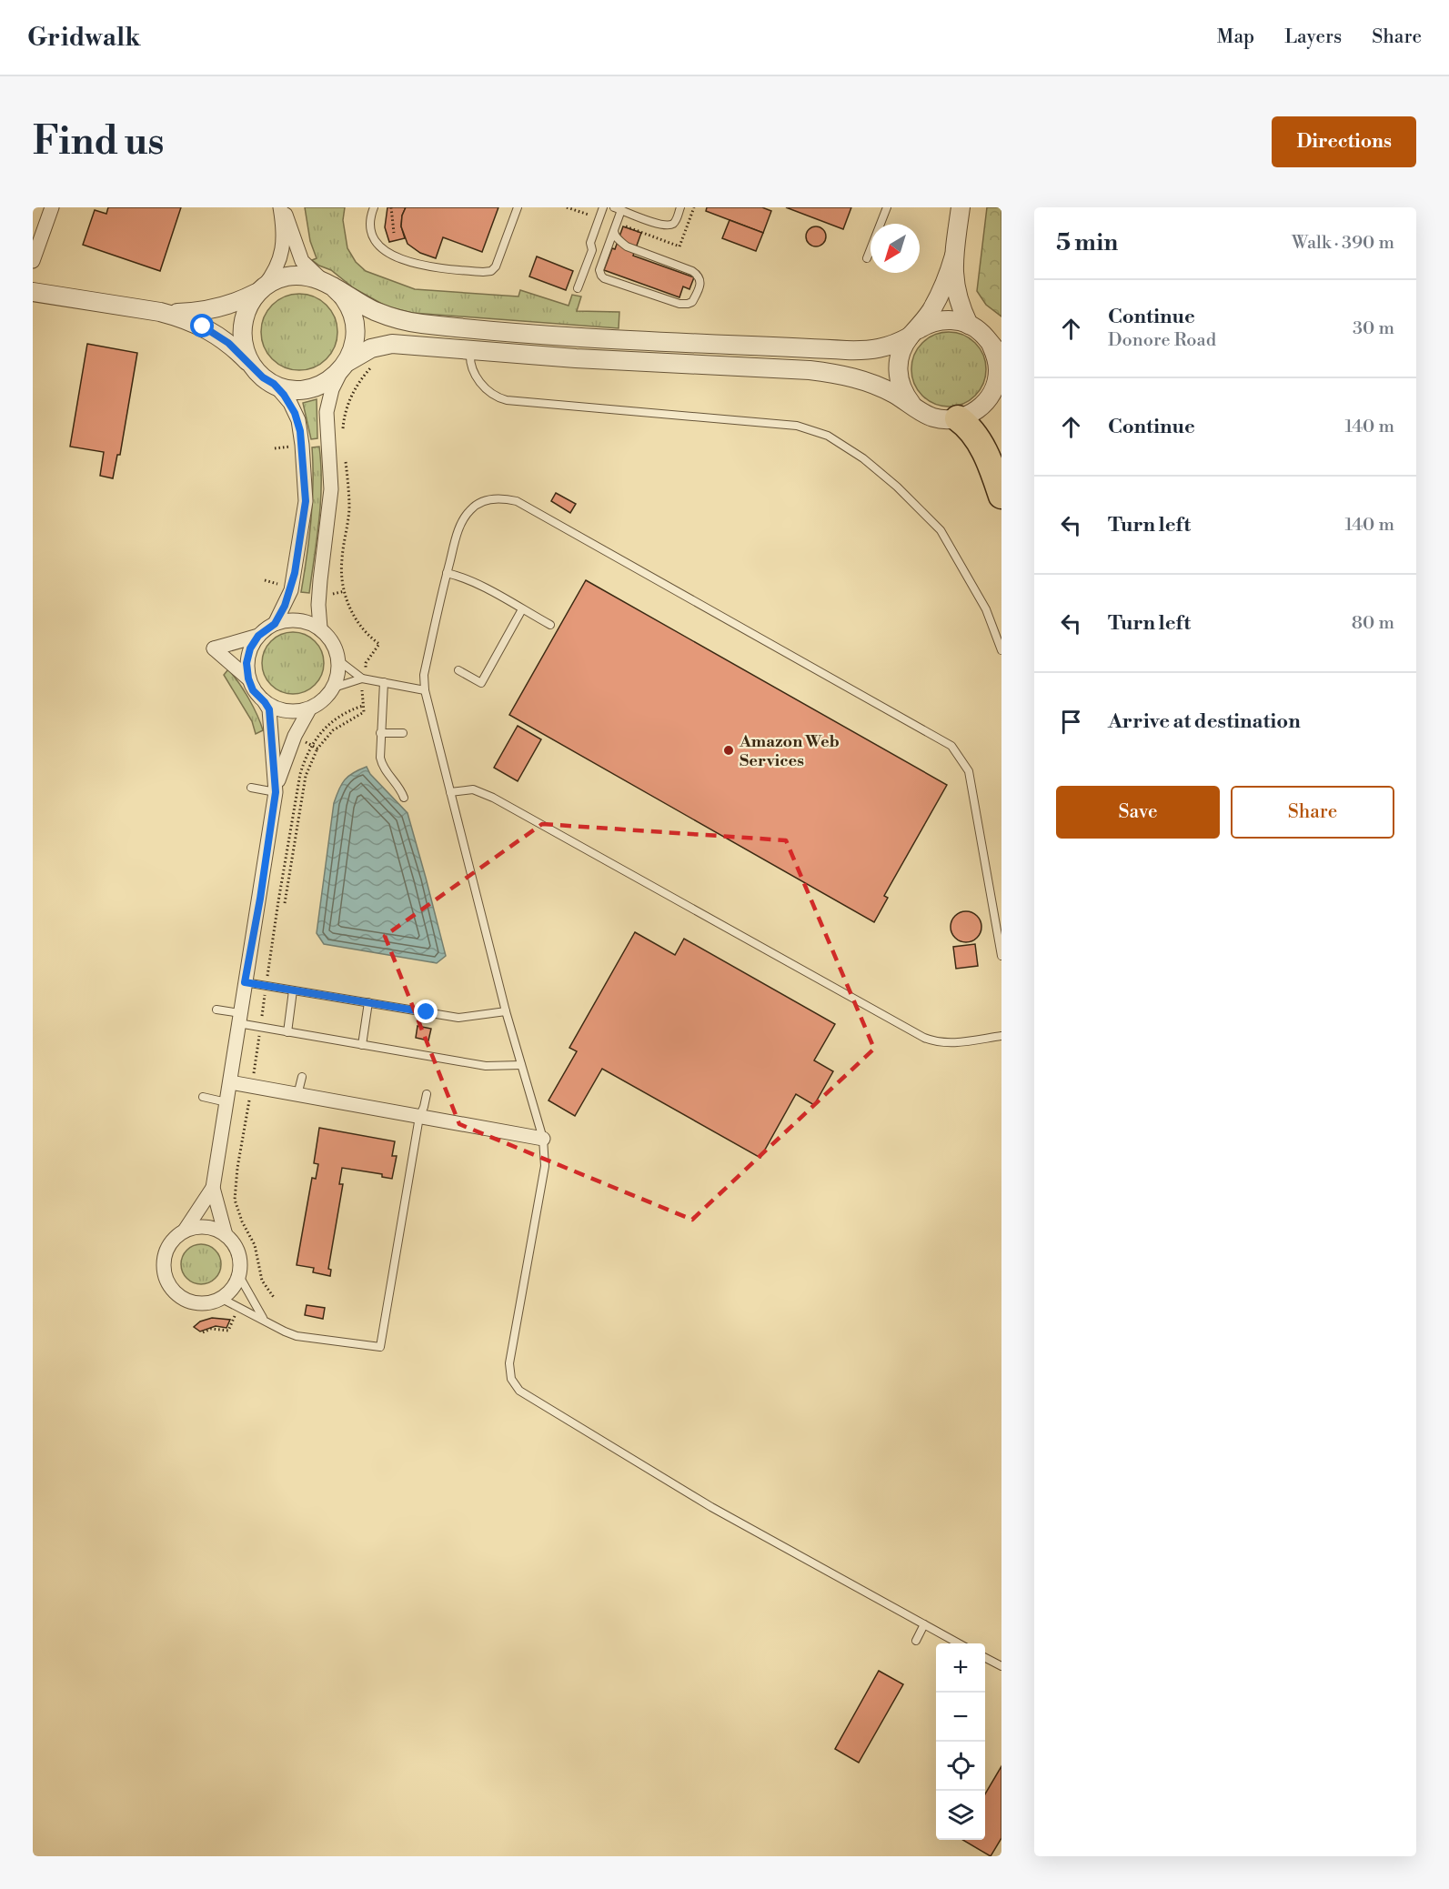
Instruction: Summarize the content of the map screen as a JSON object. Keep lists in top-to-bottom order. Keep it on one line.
{"places":["Amazon Web Services"],"north":"bottom left","page":{"header":"Gridwalk","nav":["Map","Layers","Share"],"buttons":["Directions",["Save","Share"]],"title":"Find us","heading":["5 min","Walk · 390 m"],"list":[["Continue","Donore Road","30 m"],["Continue","140 m"],["Turn left","140 m"],["Turn left","80 m"],"Arrive at destination"],"map_buttons":["+","−"]}}
